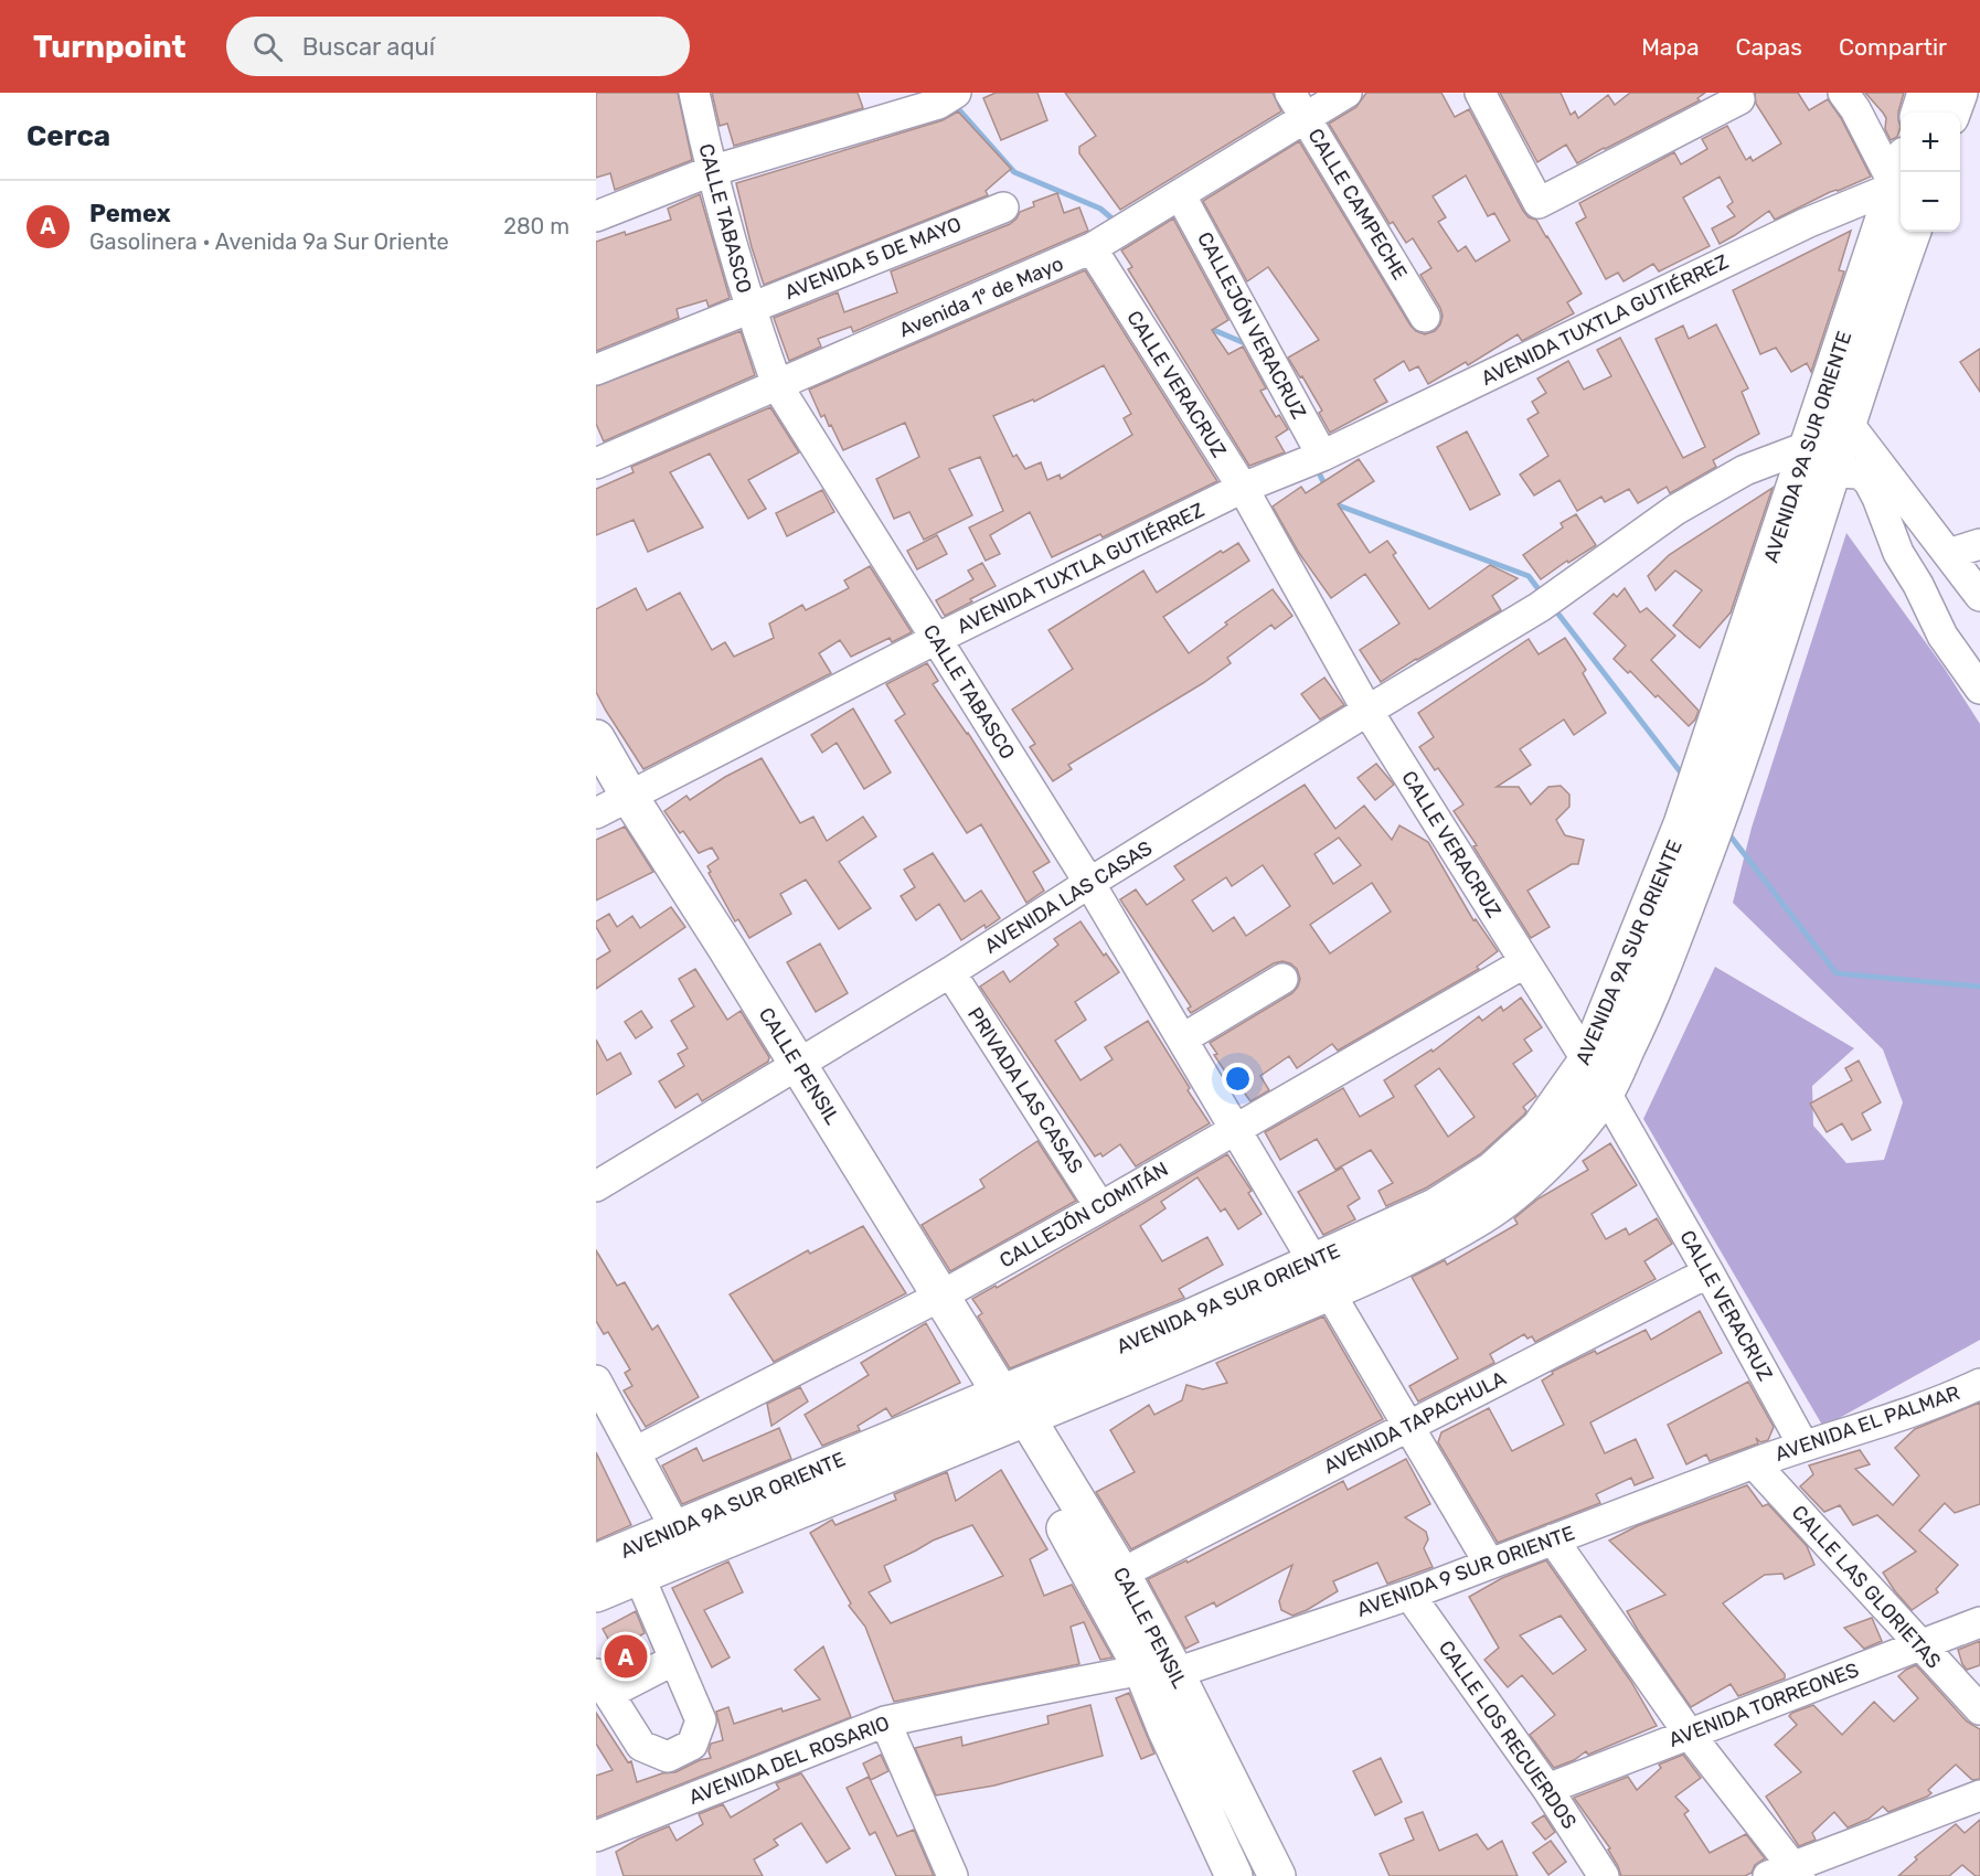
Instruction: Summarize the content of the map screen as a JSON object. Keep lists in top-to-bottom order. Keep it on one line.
{"streets":{"main road":["AVENIDA 9A SUR ORIENTE","CALLE PENSIL"],"street":["CALLE CAMPECHE","CALLE TABASCO","AVENIDA 5 DE MAYO","Avenida 1º de Mayo","AVENIDA TUXTLA GUTIÉRREZ","CALLEJÓN VERACRUZ","CALLE VERACRUZ","AVENIDA LAS CASAS","PRIVADA LAS CASAS","CALLEJÓN COMITÁN","AVENIDA TAPACHULA","AVENIDA EL PALMAR","AVENIDA 9 SUR ORIENTE","CALLE LAS GLORIETAS","AVENIDA TORREONES","CALLE LOS RECUERDOS","AVENIDA DEL ROSARIO"]},"crossings":[["CALLE CAMPECHE","Avenida 1º de Mayo"],["CALLE TABASCO","AVENIDA 5 DE MAYO"],["CALLE TABASCO","Avenida 1º de Mayo"],["CALLE TABASCO","AVENIDA TUXTLA GUTIÉRREZ"],["CALLE TABASCO","AVENIDA 9A SUR ORIENTE"],["CALLE TABASCO","AVENIDA LAS CASAS"],["CALLE TABASCO","CALLEJÓN COMITÁN"],["CALLE TABASCO","AVENIDA TAPACHULA"],["CALLE TABASCO","AVENIDA 9 SUR ORIENTE"],["Avenida 1º de Mayo","CALLEJÓN VERACRUZ"],["Avenida 1º de Mayo","CALLE VERACRUZ"],["AVENIDA TUXTLA GUTIÉRREZ","CALLEJÓN VERACRUZ"],["AVENIDA TUXTLA GUTIÉRREZ","CALLE VERACRUZ"],["AVENIDA TUXTLA GUTIÉRREZ","AVENIDA 9A SUR ORIENTE"],["AVENIDA TUXTLA GUTIÉRREZ","CALLE PENSIL"],["CALLE VERACRUZ","AVENIDA 9A SUR ORIENTE"],["CALLE VERACRUZ","AVENIDA LAS CASAS"],["CALLE VERACRUZ","CALLEJÓN COMITÁN"],["CALLE VERACRUZ","AVENIDA TAPACHULA"],["CALLE VERACRUZ","AVENIDA EL PALMAR"],["AVENIDA 9A SUR ORIENTE","AVENIDA LAS CASAS"],["AVENIDA 9A SUR ORIENTE","CALLE PENSIL"],["AVENIDA LAS CASAS","CALLE PENSIL"],["AVENIDA LAS CASAS","PRIVADA LAS CASAS"],["CALLE PENSIL","CALLEJÓN COMITÁN"],["CALLE PENSIL","AVENIDA TAPACHULA"],["CALLE PENSIL","AVENIDA 9 SUR ORIENTE"],["CALLE PENSIL","AVENIDA DEL ROSARIO"],["PRIVADA LAS CASAS","CALLEJÓN COMITÁN"],["AVENIDA EL PALMAR","AVENIDA 9 SUR ORIENTE"],["AVENIDA EL PALMAR","CALLE LAS GLORIETAS"],["AVENIDA 9 SUR ORIENTE","CALLE LAS GLORIETAS"],["AVENIDA 9 SUR ORIENTE","CALLE LOS RECUERDOS"],["AVENIDA 9 SUR ORIENTE","AVENIDA DEL ROSARIO"],["CALLE LAS GLORIETAS","AVENIDA TORREONES"],["AVENIDA TORREONES","CALLE LOS RECUERDOS"]],"page":{"header":"Turnpoint","search":"Buscar aquí","nav":["Mapa","Capas","Compartir"],"heading":"Cerca","map_buttons":["+","−"],"list":[{"mark":"A","name":"Pemex","note":"Gasolinera · Avenida 9a Sur Oriente","value":"280 m"}],"pins":"A"}}
